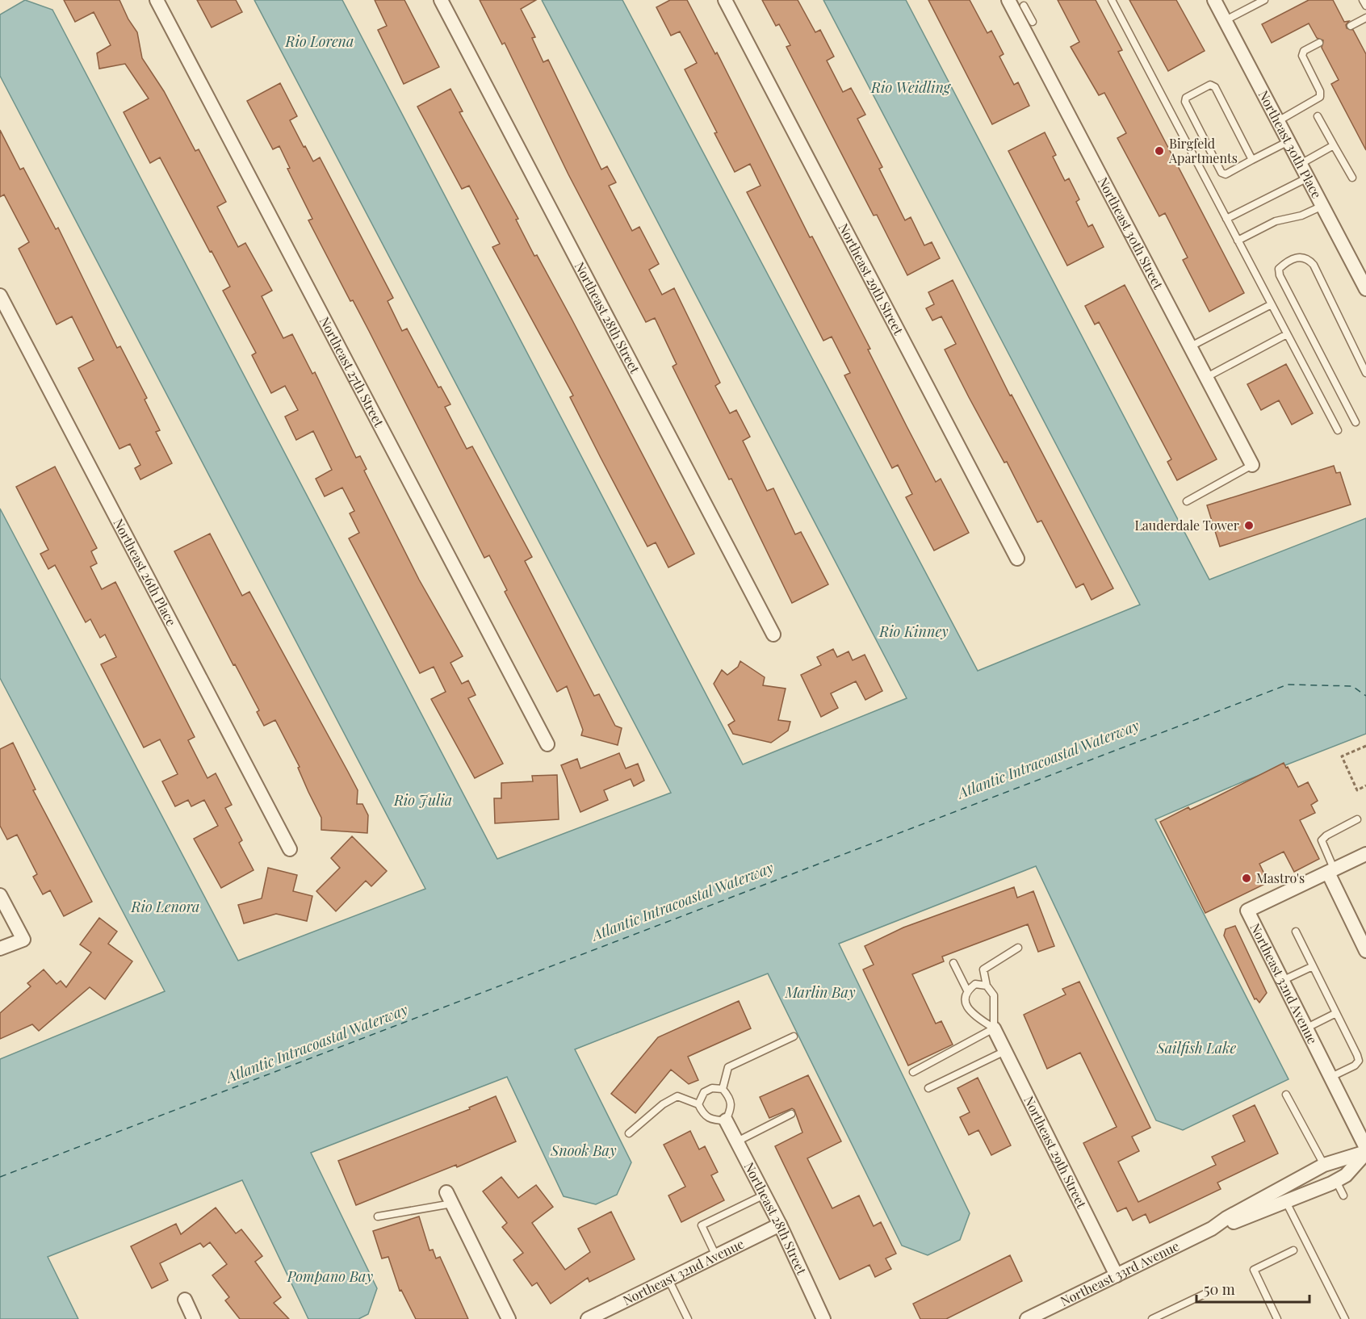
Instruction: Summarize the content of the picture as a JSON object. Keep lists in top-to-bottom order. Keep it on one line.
{"streets":{"street":["Northeast 30th Place","Northeast 30th Street","Northeast 29th Street","Northeast 28th Street","Northeast 27th Street","Northeast 26th Place","Northeast 32nd Avenue","Northeast 33rd Avenue"]},"crossings":[["Northeast 29th Street","Northeast 33rd Avenue"],["Northeast 28th Street","Northeast 32nd Avenue"]],"water":["Rio Lorena","Rio Weidling","Rio Kinney","Atlantic Intracoastal Waterway","Rio Julia","Rio Lenora","Marlin Bay","Sailfish Lake","Snook Bay","Pompano Bay"],"places":["Birgfeld Apartments","Lauderdale Tower","Mastro's"],"scale_bar":"50 m"}
